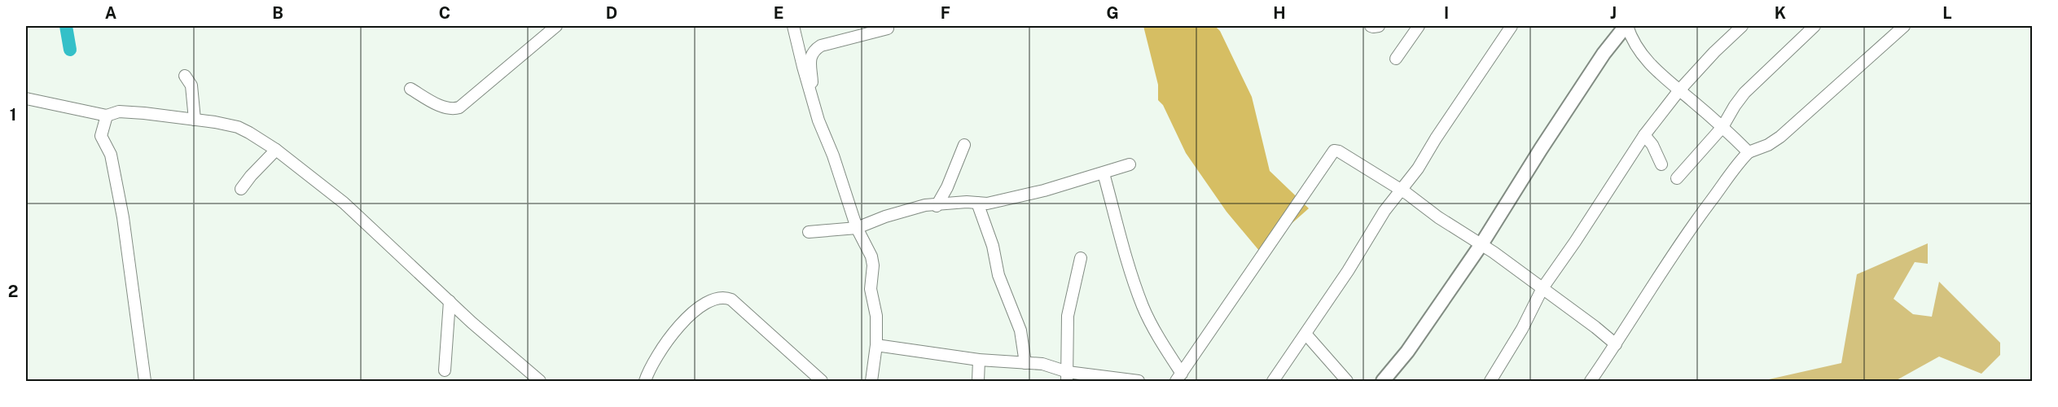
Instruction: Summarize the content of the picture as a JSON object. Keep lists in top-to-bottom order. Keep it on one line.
{"grid":{"columns":["A","B","C","D","E","F","G","H","I","J","K","L"],"rows":["1","2"]}}
